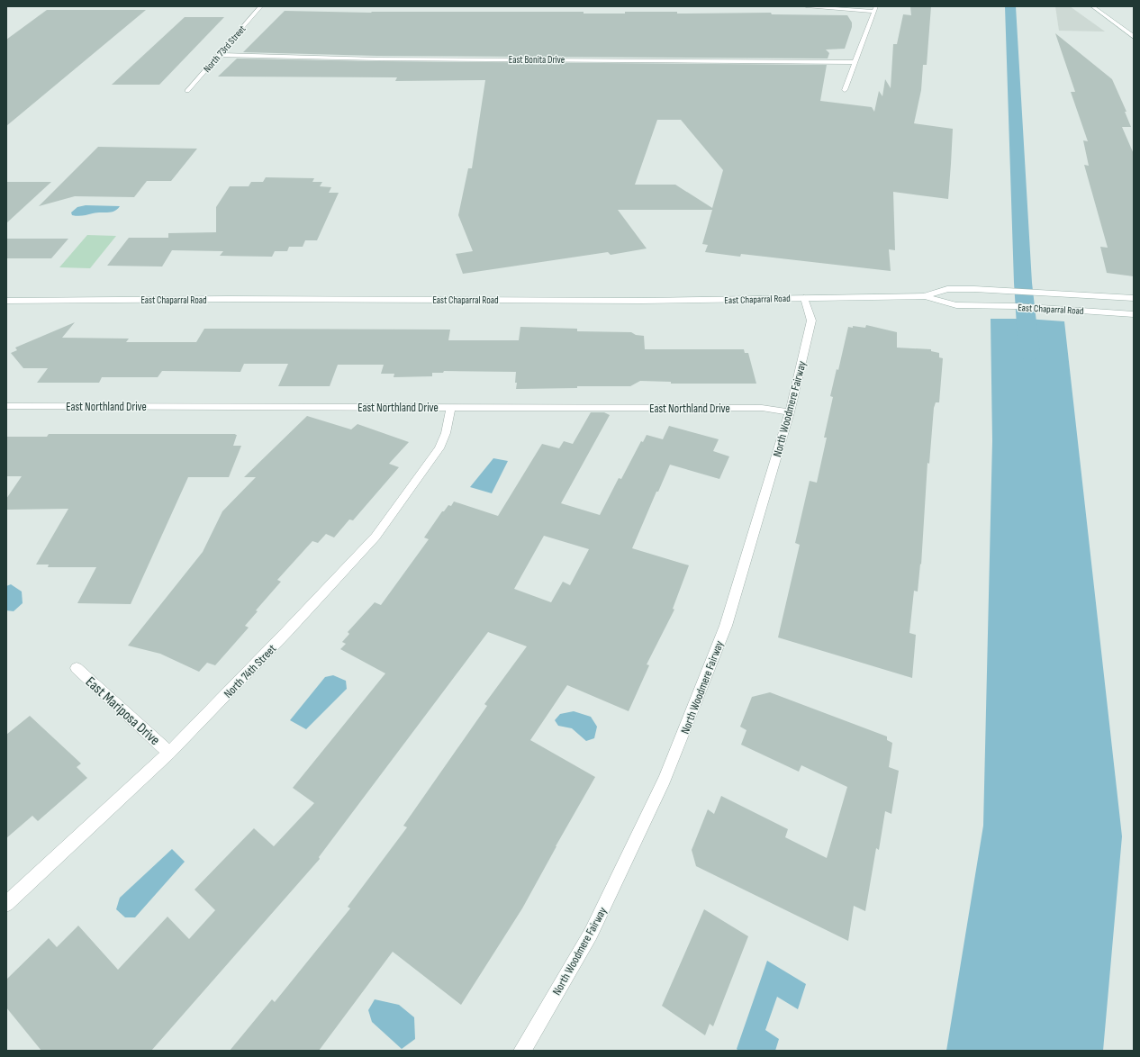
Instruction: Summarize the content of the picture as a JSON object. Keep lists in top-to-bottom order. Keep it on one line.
{"streets":{"street":["North 73rd Street","East Bonita Drive","East Chaparral Road","East Northland Drive","North Woodmere Fairway","North 74th Street","East Mariposa Drive"]},"crossings":[["North 73rd Street","East Bonita Drive"],["East Chaparral Road","North Woodmere Fairway"],["East Northland Drive","North Woodmere Fairway"],["East Northland Drive","North 74th Street"],["North 74th Street","East Mariposa Drive"]]}
